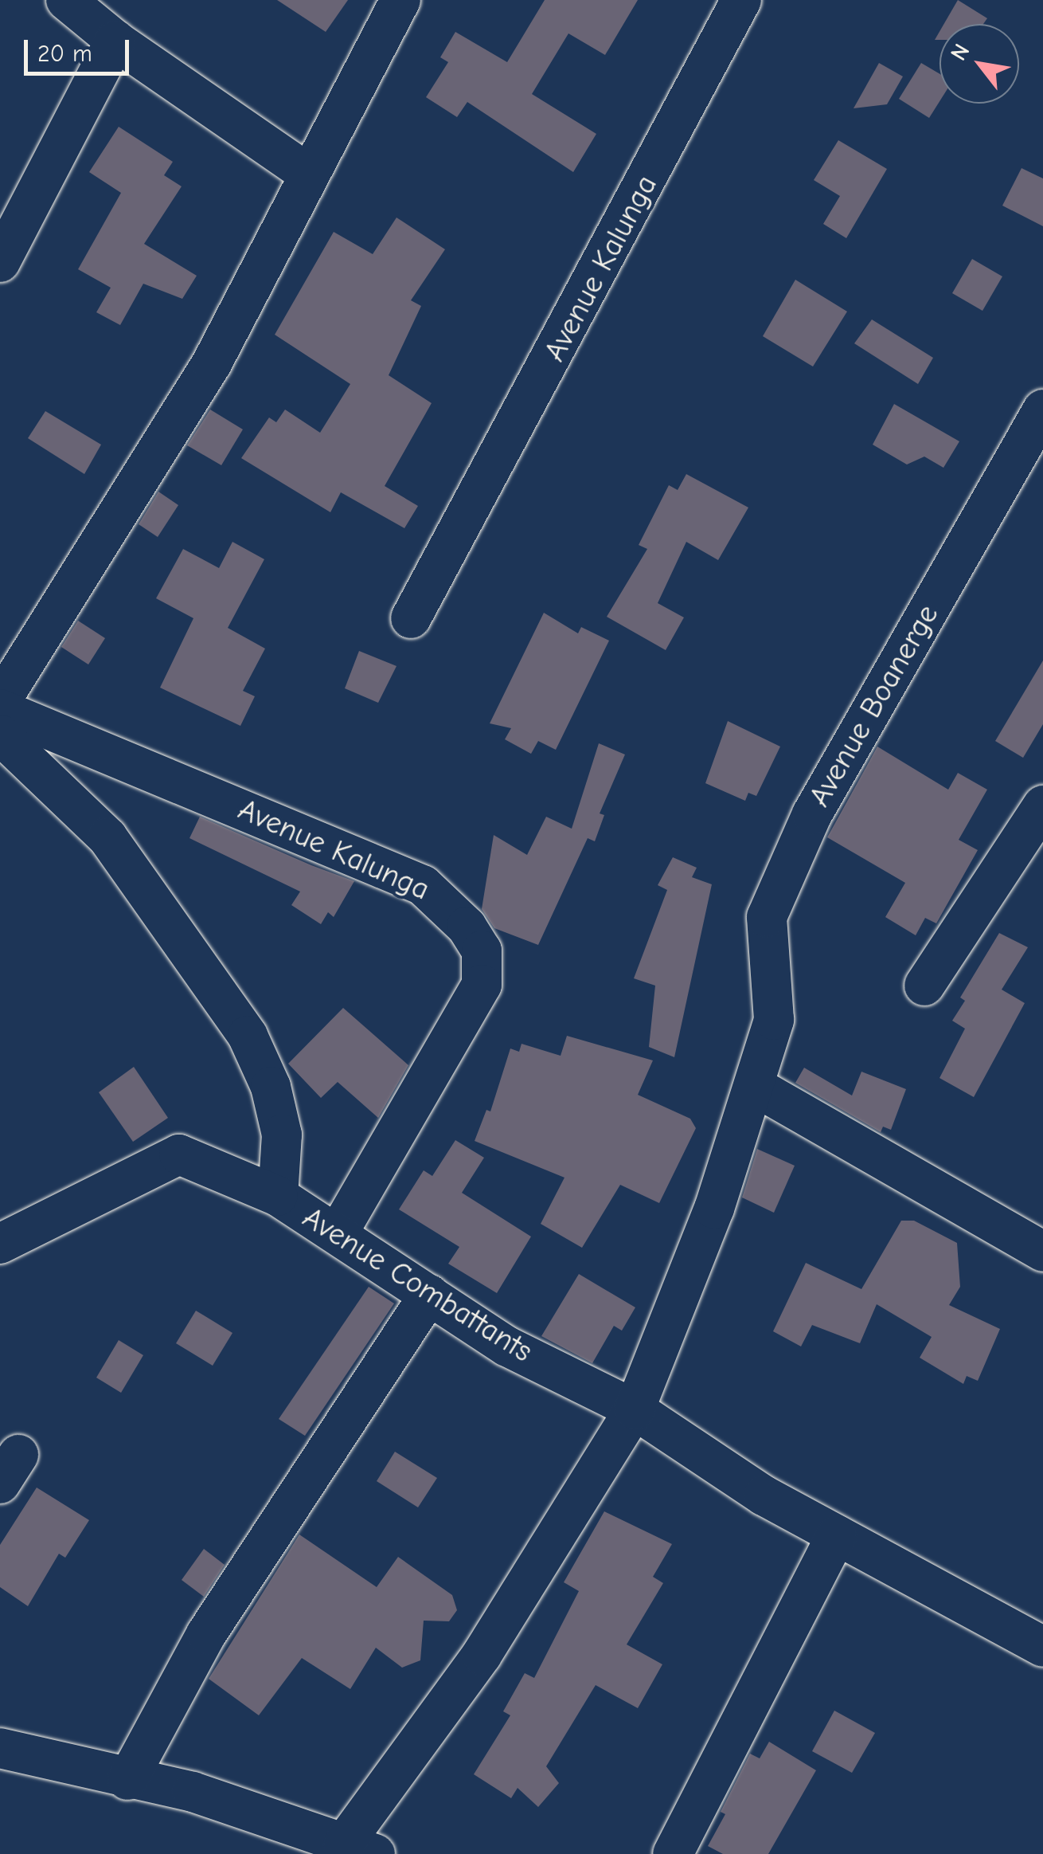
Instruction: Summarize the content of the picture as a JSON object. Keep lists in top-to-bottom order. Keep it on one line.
{"streets":{"street":["Avenue Kalunga","Avenue Boanerge","Avenue Combattants"]},"crossings":[["Avenue Kalunga","Avenue Combattants"],["Avenue Boanerge","Avenue Combattants"]],"scale_bar":"20 m","north":"top left"}
